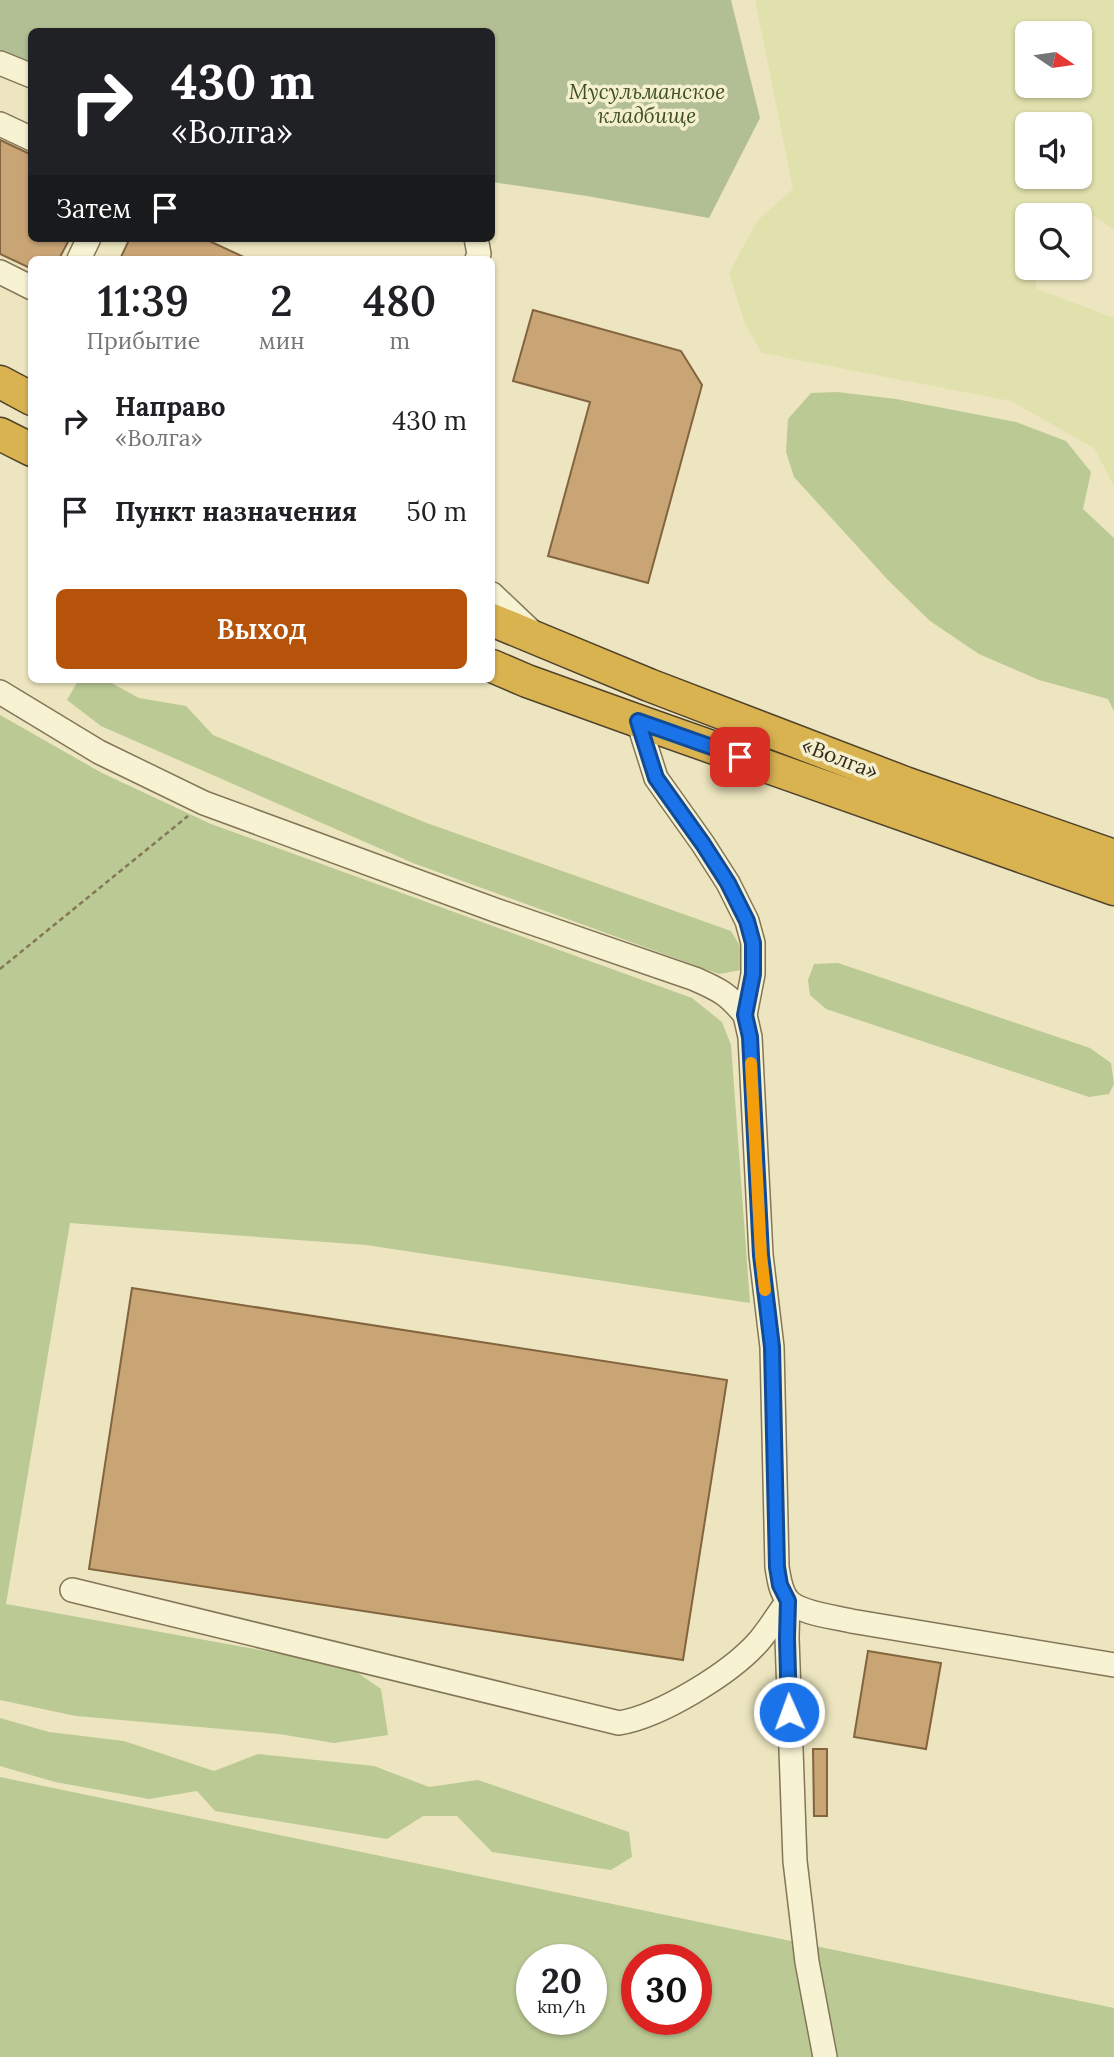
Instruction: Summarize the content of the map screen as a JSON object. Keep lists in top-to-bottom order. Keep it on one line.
{"streets":{"highway":["«Волга»"]},"parks":["Мусульманское кладбище"],"north":"right","page":{"turn":["430 m","«Волга»"],"then":"Затем","eta":["11:39","Прибытие","2","мин","480","m"],"list":[{"name":"Направо","note":"«Волга»","value":"430 m"},{"name":"Пункт назначения","value":"50 m"}],"buttons":"Выход","speed":"20 km/h","limit":"30"}}
